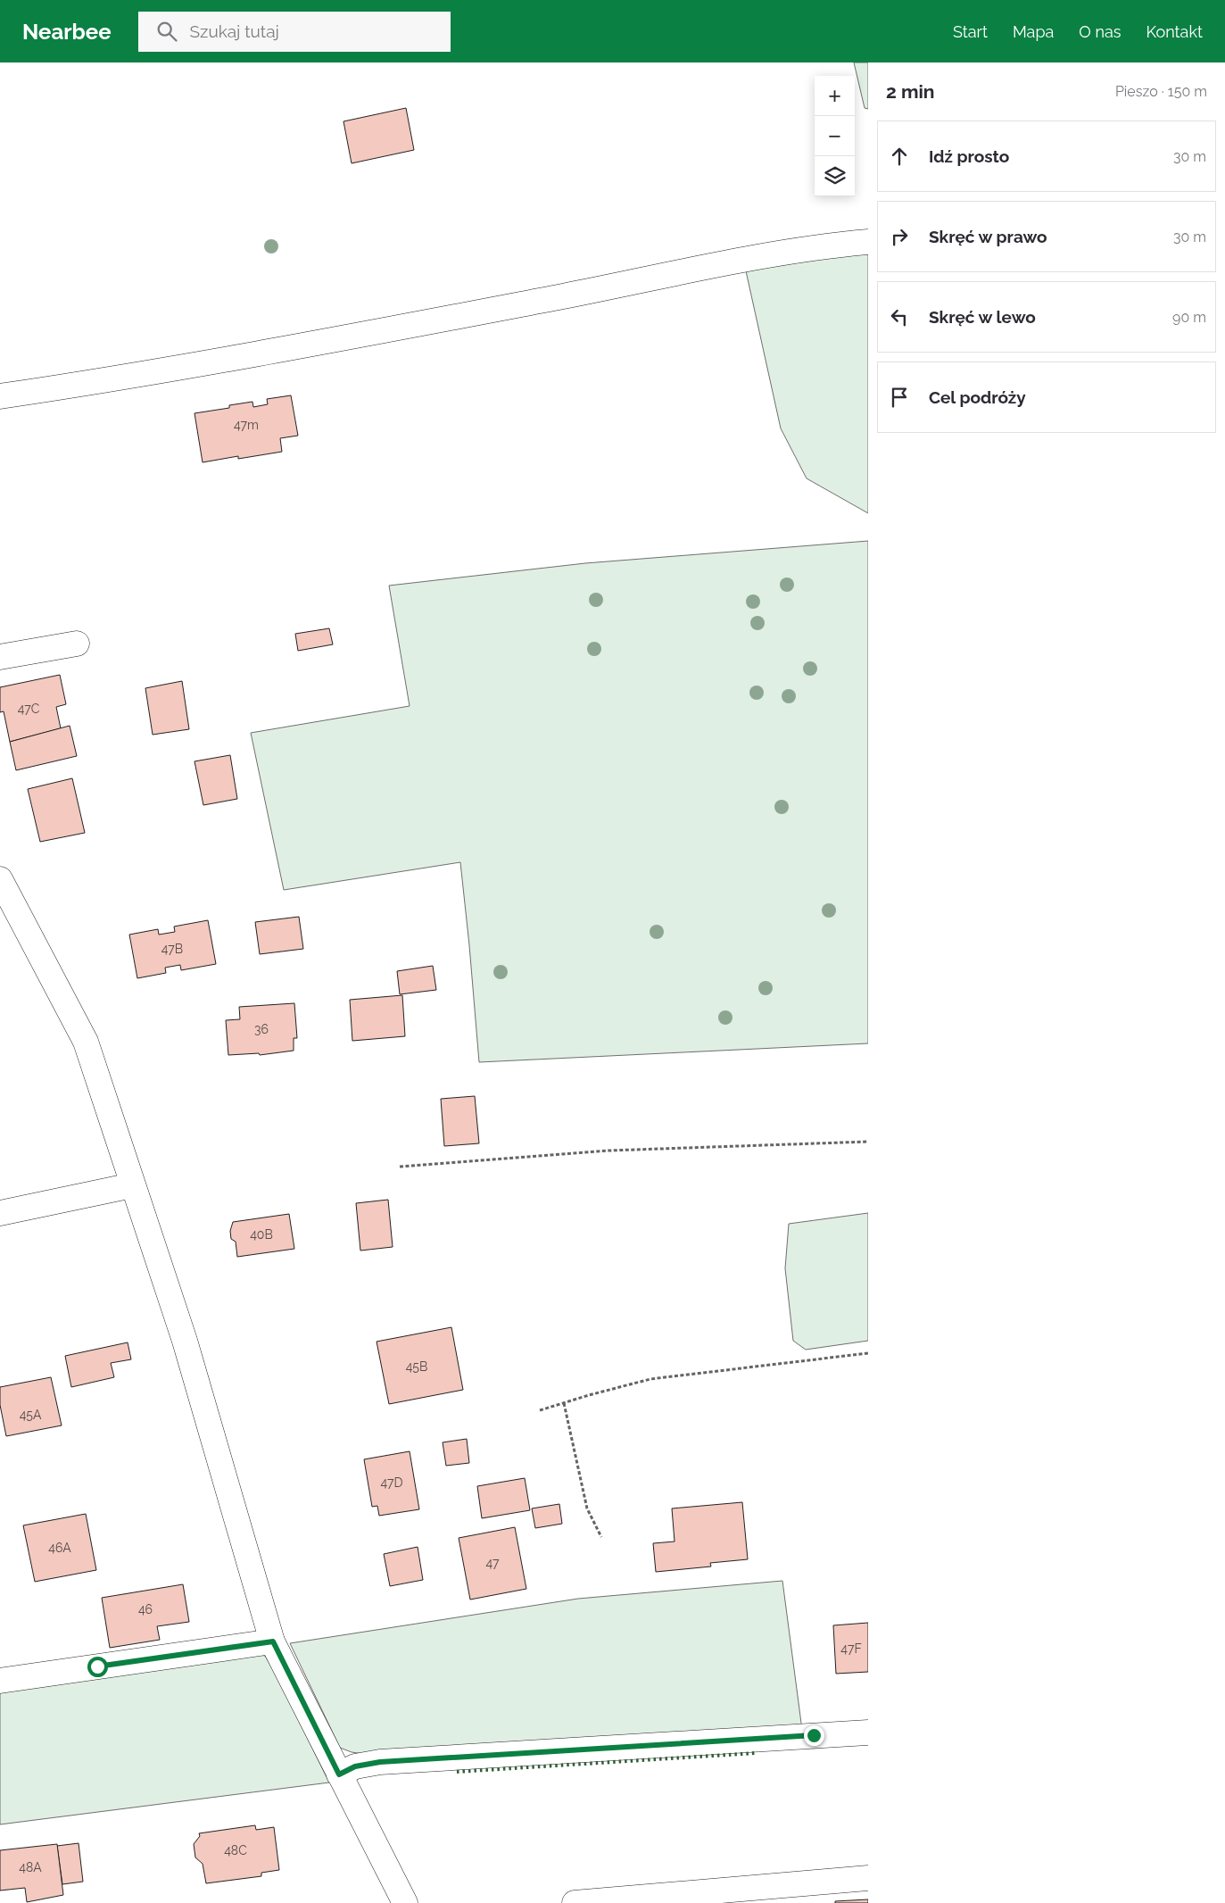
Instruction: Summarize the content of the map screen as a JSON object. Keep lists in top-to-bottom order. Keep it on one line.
{"house_numbers":["47m","47C","47B","36","40B","45B","45A","47D","46A","47","46","47F","48C","48A"],"page":{"header":"Nearbee","search":"Szukaj tutaj","nav":["Start","Mapa","O nas","Kontakt"],"heading":["2 min","Pieszo · 150 m"],"map_buttons":["+","−"],"list":[["Idź prosto","30 m"],["Skręć w prawo","30 m"],["Skręć w lewo","90 m"],"Cel podróży"]}}
